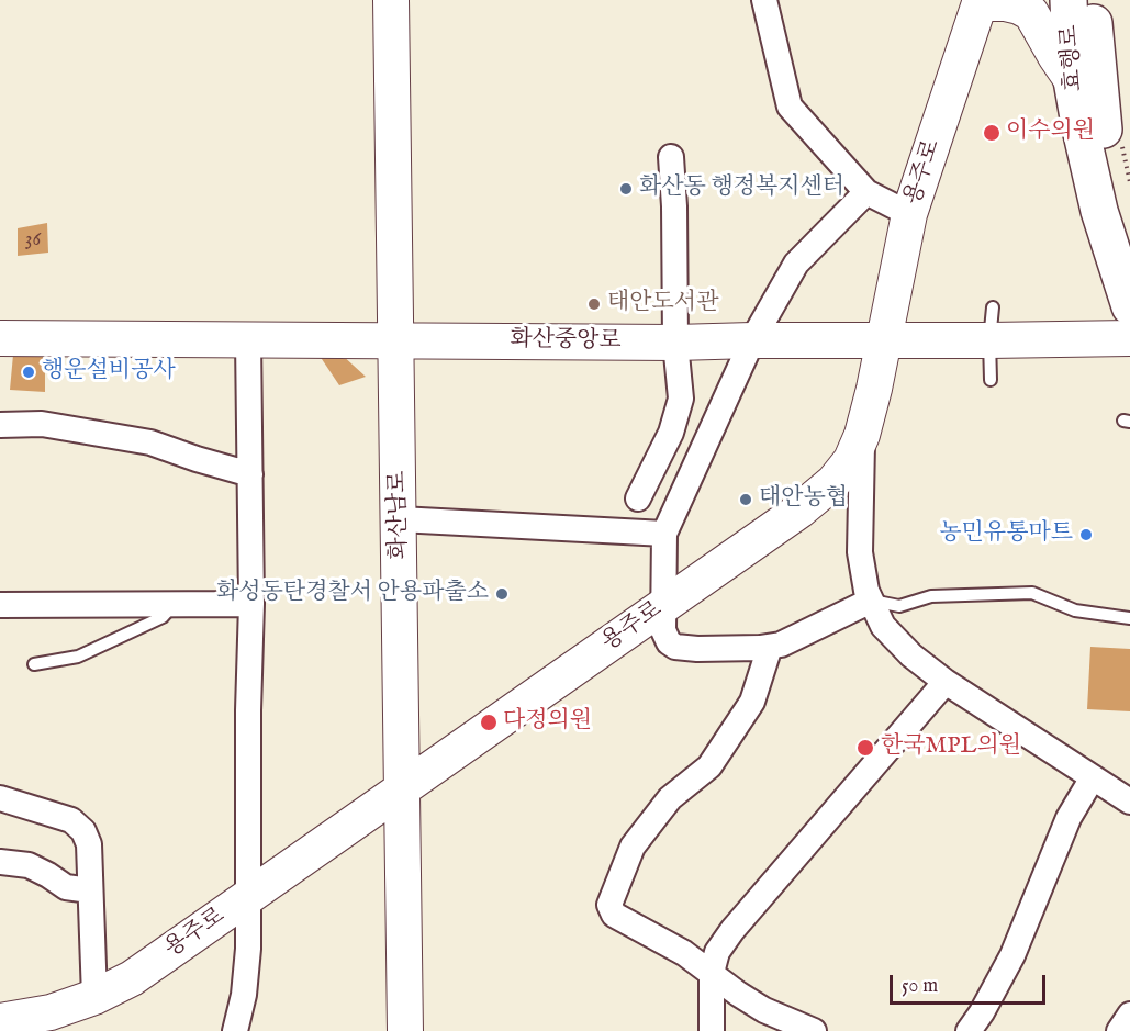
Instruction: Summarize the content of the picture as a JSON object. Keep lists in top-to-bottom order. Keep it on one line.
{"streets":{"main road":["효행로"],"street":["용주로","화산중앙로","화산남로"]},"crossings":[["효행로","용주로"],["용주로","화산중앙로"],["용주로","화산남로"],["화산중앙로","화산남로"]],"places":["이수의원","화산동 행정복지센터","태안도서관","행운설비공사","태안농협","농민유통마트","화성동탄경찰서 안용파출소","다정의원","한국MPL의원"],"house_numbers":["36"],"scale_bar":"50 m"}
